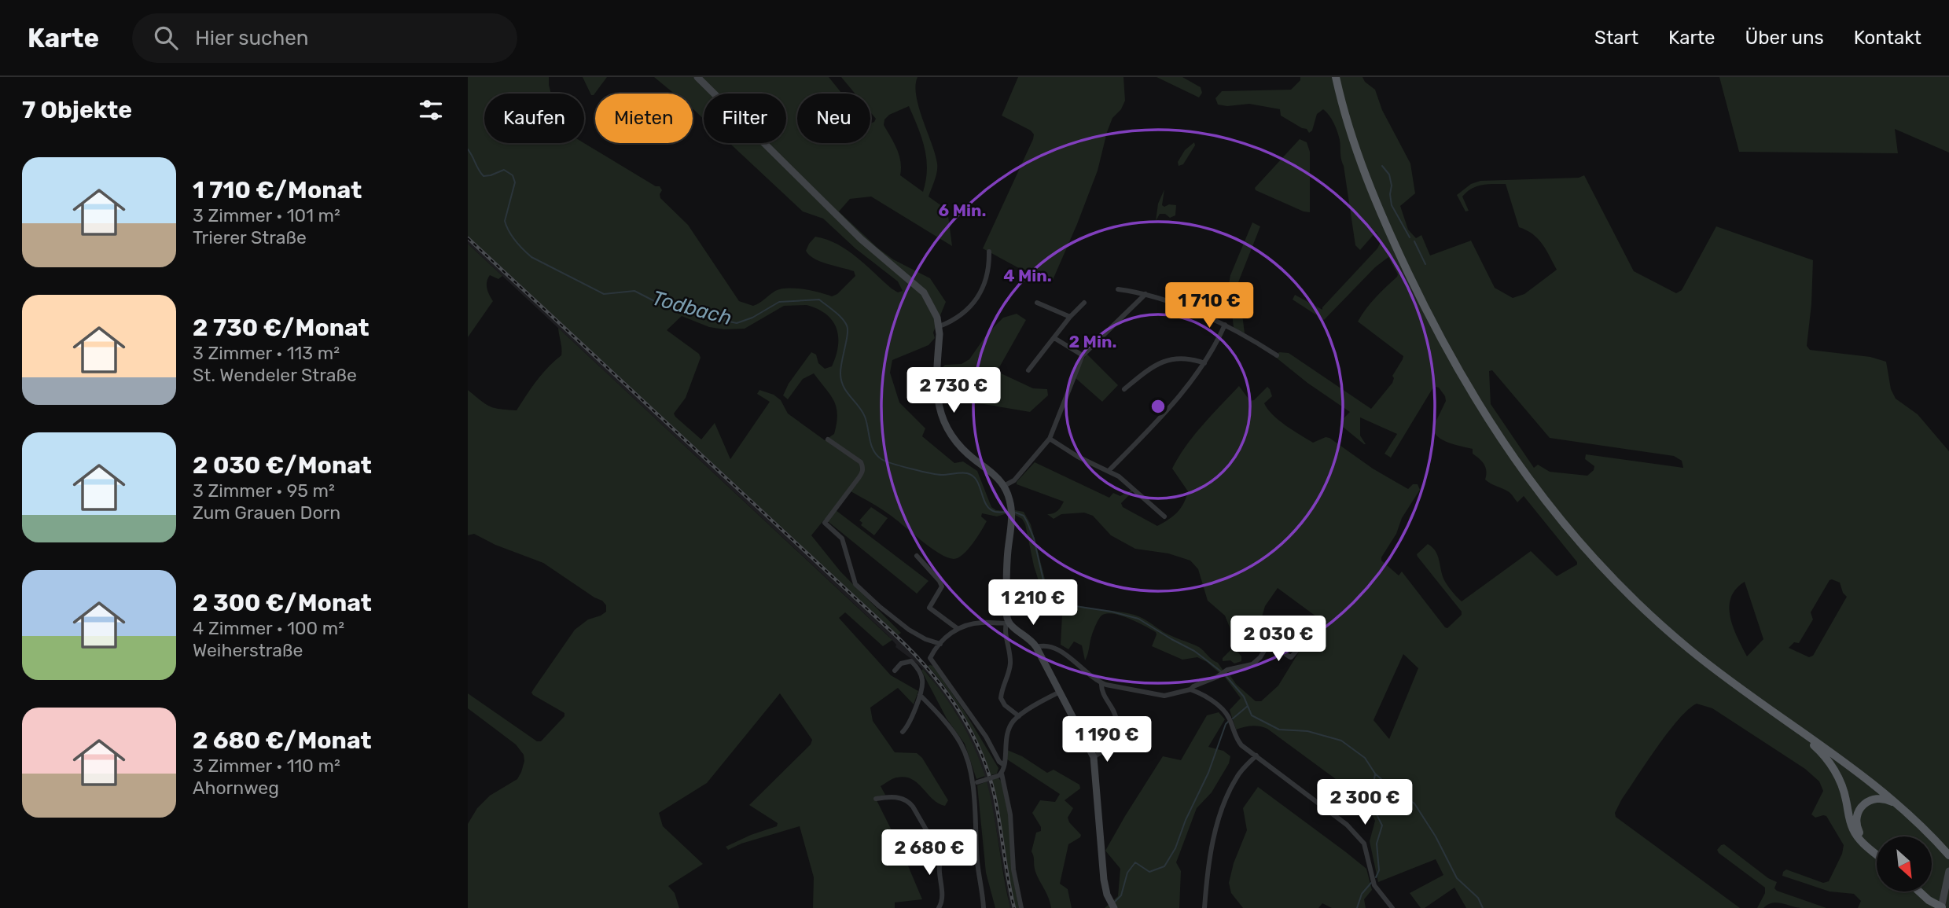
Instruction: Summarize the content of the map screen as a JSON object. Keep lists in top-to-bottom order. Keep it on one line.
{"water":["Todbach"],"north":"bottom right","page":{"header":"Karte","search":"Hier suchen","nav":["Start","Karte","Über uns","Kontakt"],"heading":"7 Objekte","chip":["Kaufen","Mieten","Filter","Neu"],"list":[{"name":"1 710 €/Monat","note":"3 Zimmer · 101 m² · Trierer Straße"},{"name":"2 730 €/Monat","note":"3 Zimmer · 113 m² · St. Wendeler Straße"},{"name":"2 030 €/Monat","note":"3 Zimmer · 95 m² · Zum Grauen Dorn"},{"name":"2 300 €/Monat","note":"4 Zimmer · 100 m² · Weiherstraße"},{"name":"2 680 €/Monat","note":"3 Zimmer · 110 m² · Ahornweg"}],"price":["1 710 €","2 730 €","1 210 €","2 030 €","1 190 €","2 300 €","2 680 €"]},"rings":["6 Min.","4 Min.","2 Min."]}
